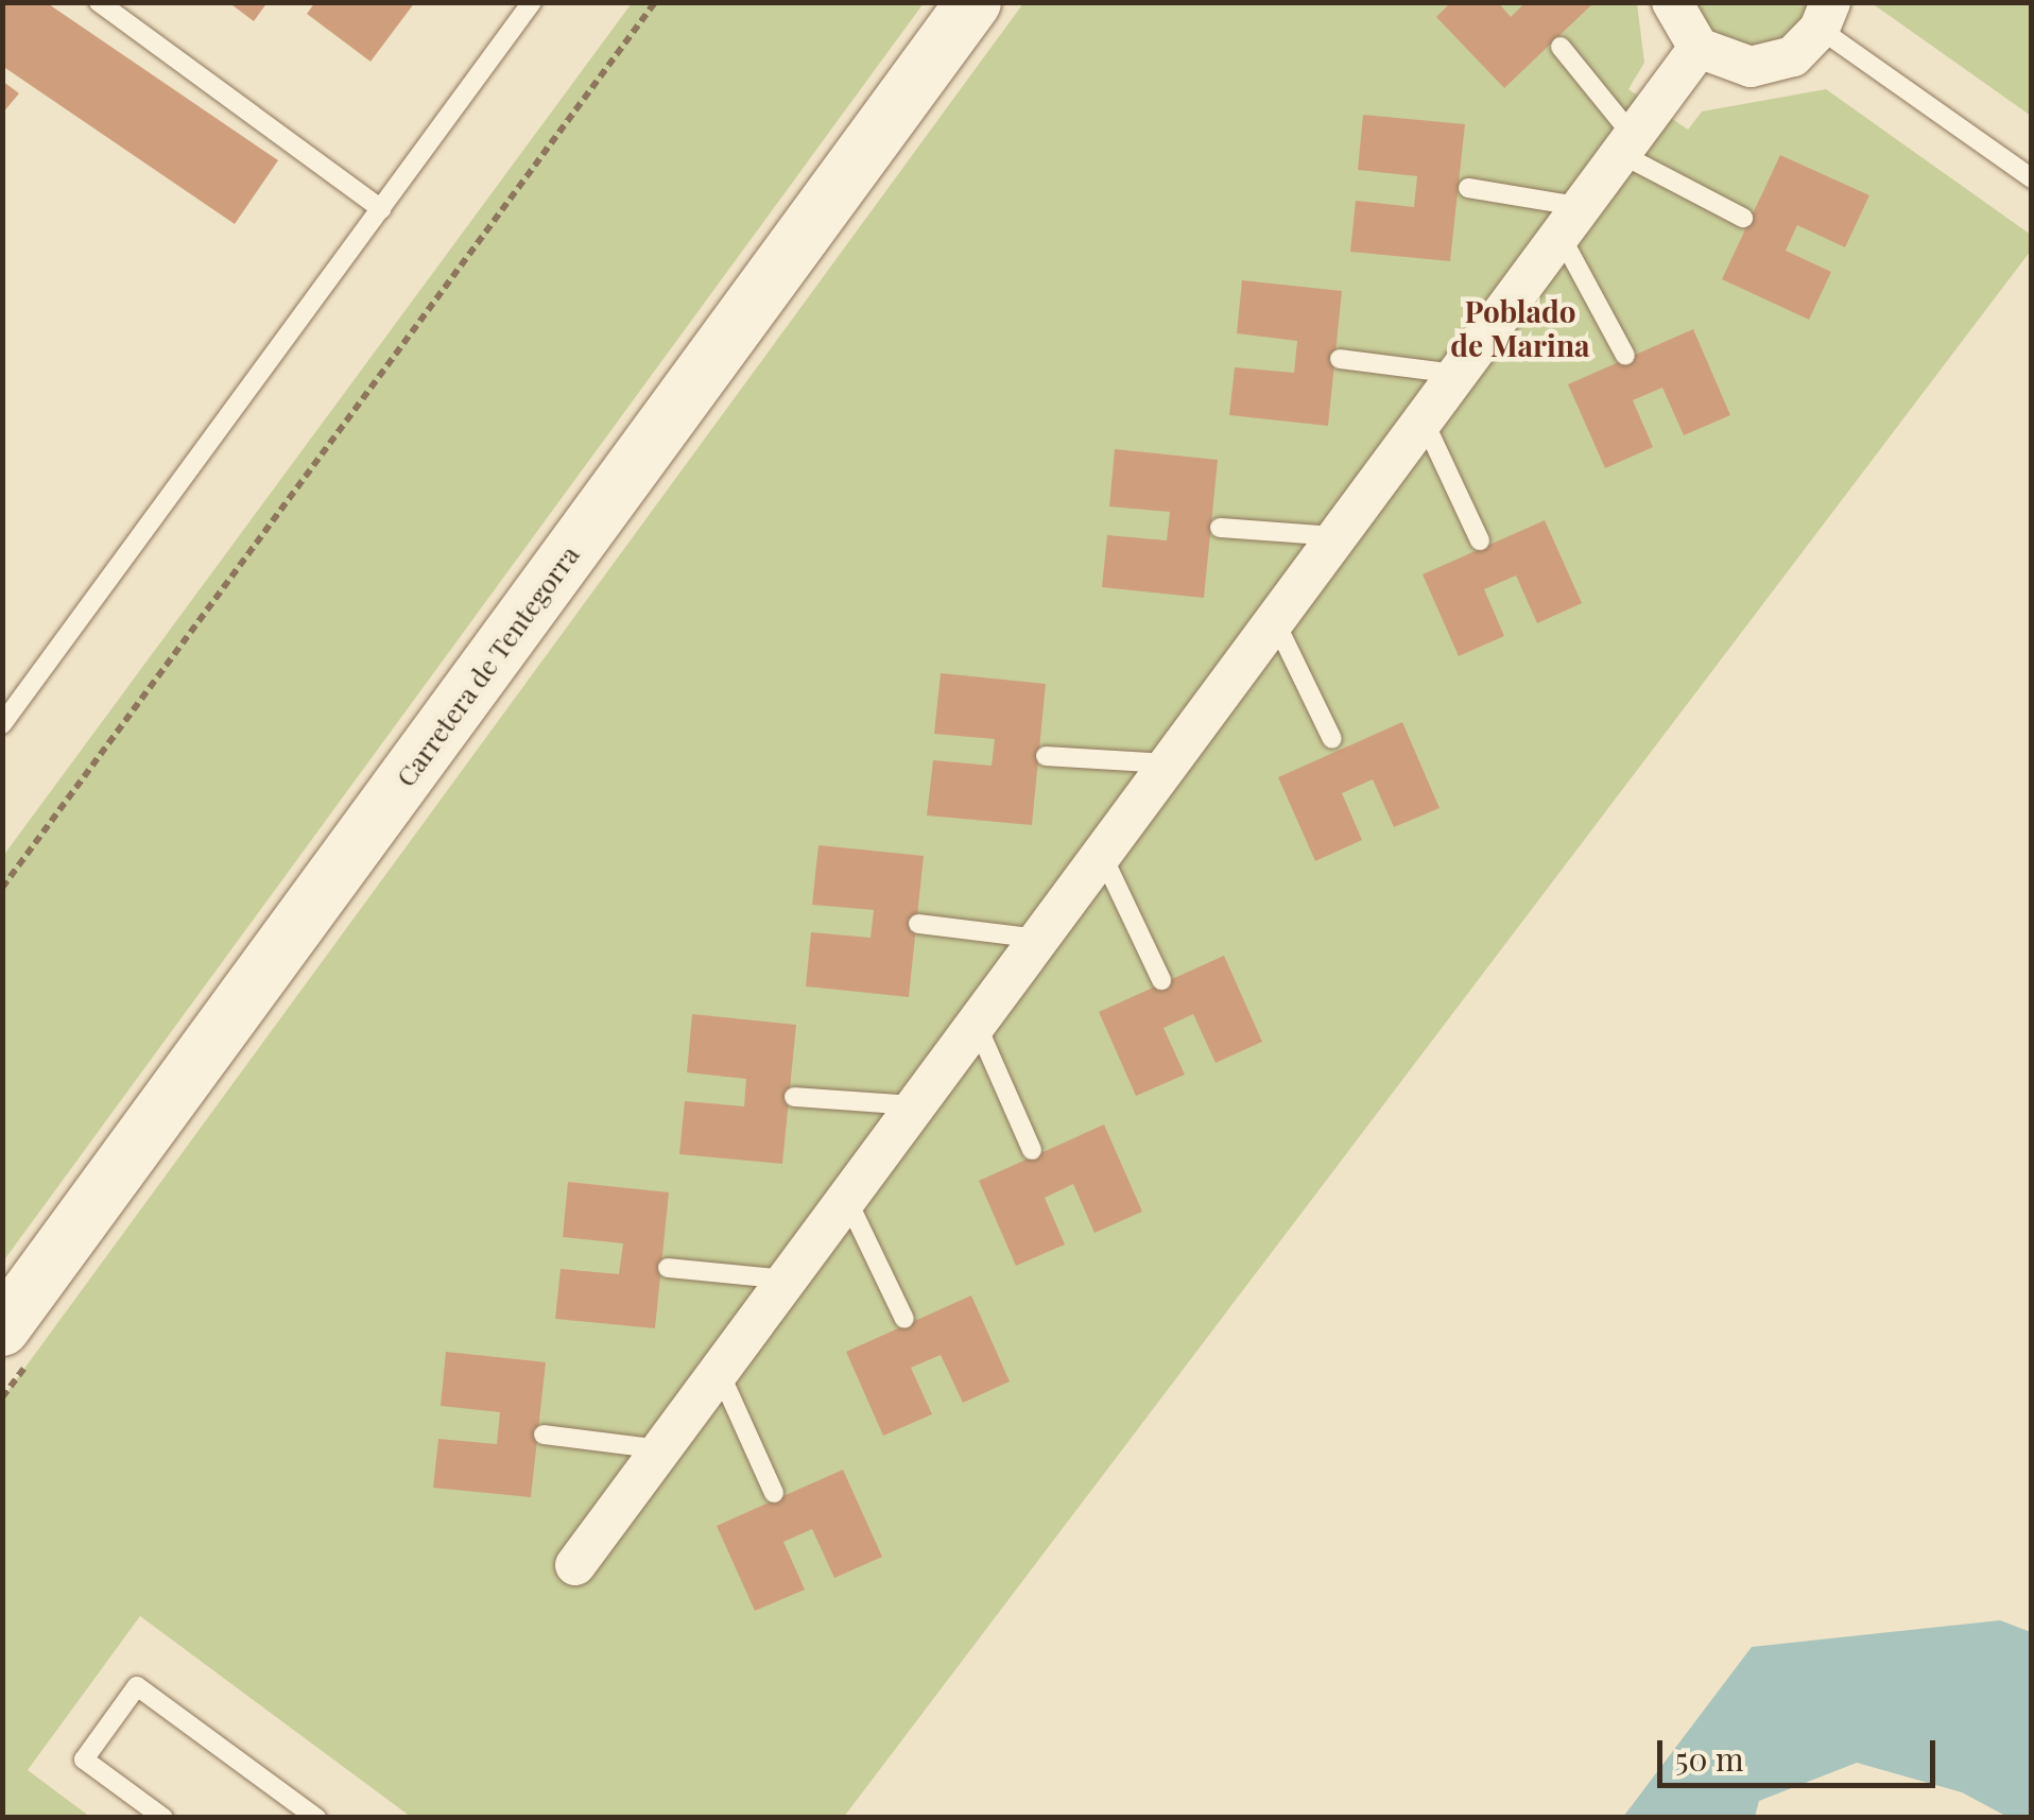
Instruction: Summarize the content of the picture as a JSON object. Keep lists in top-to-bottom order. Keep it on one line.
{"streets":{"main road":["Carretera de Tentegorra"]},"districts":["Poblado de Marina"],"scale_bar":"50 m"}
